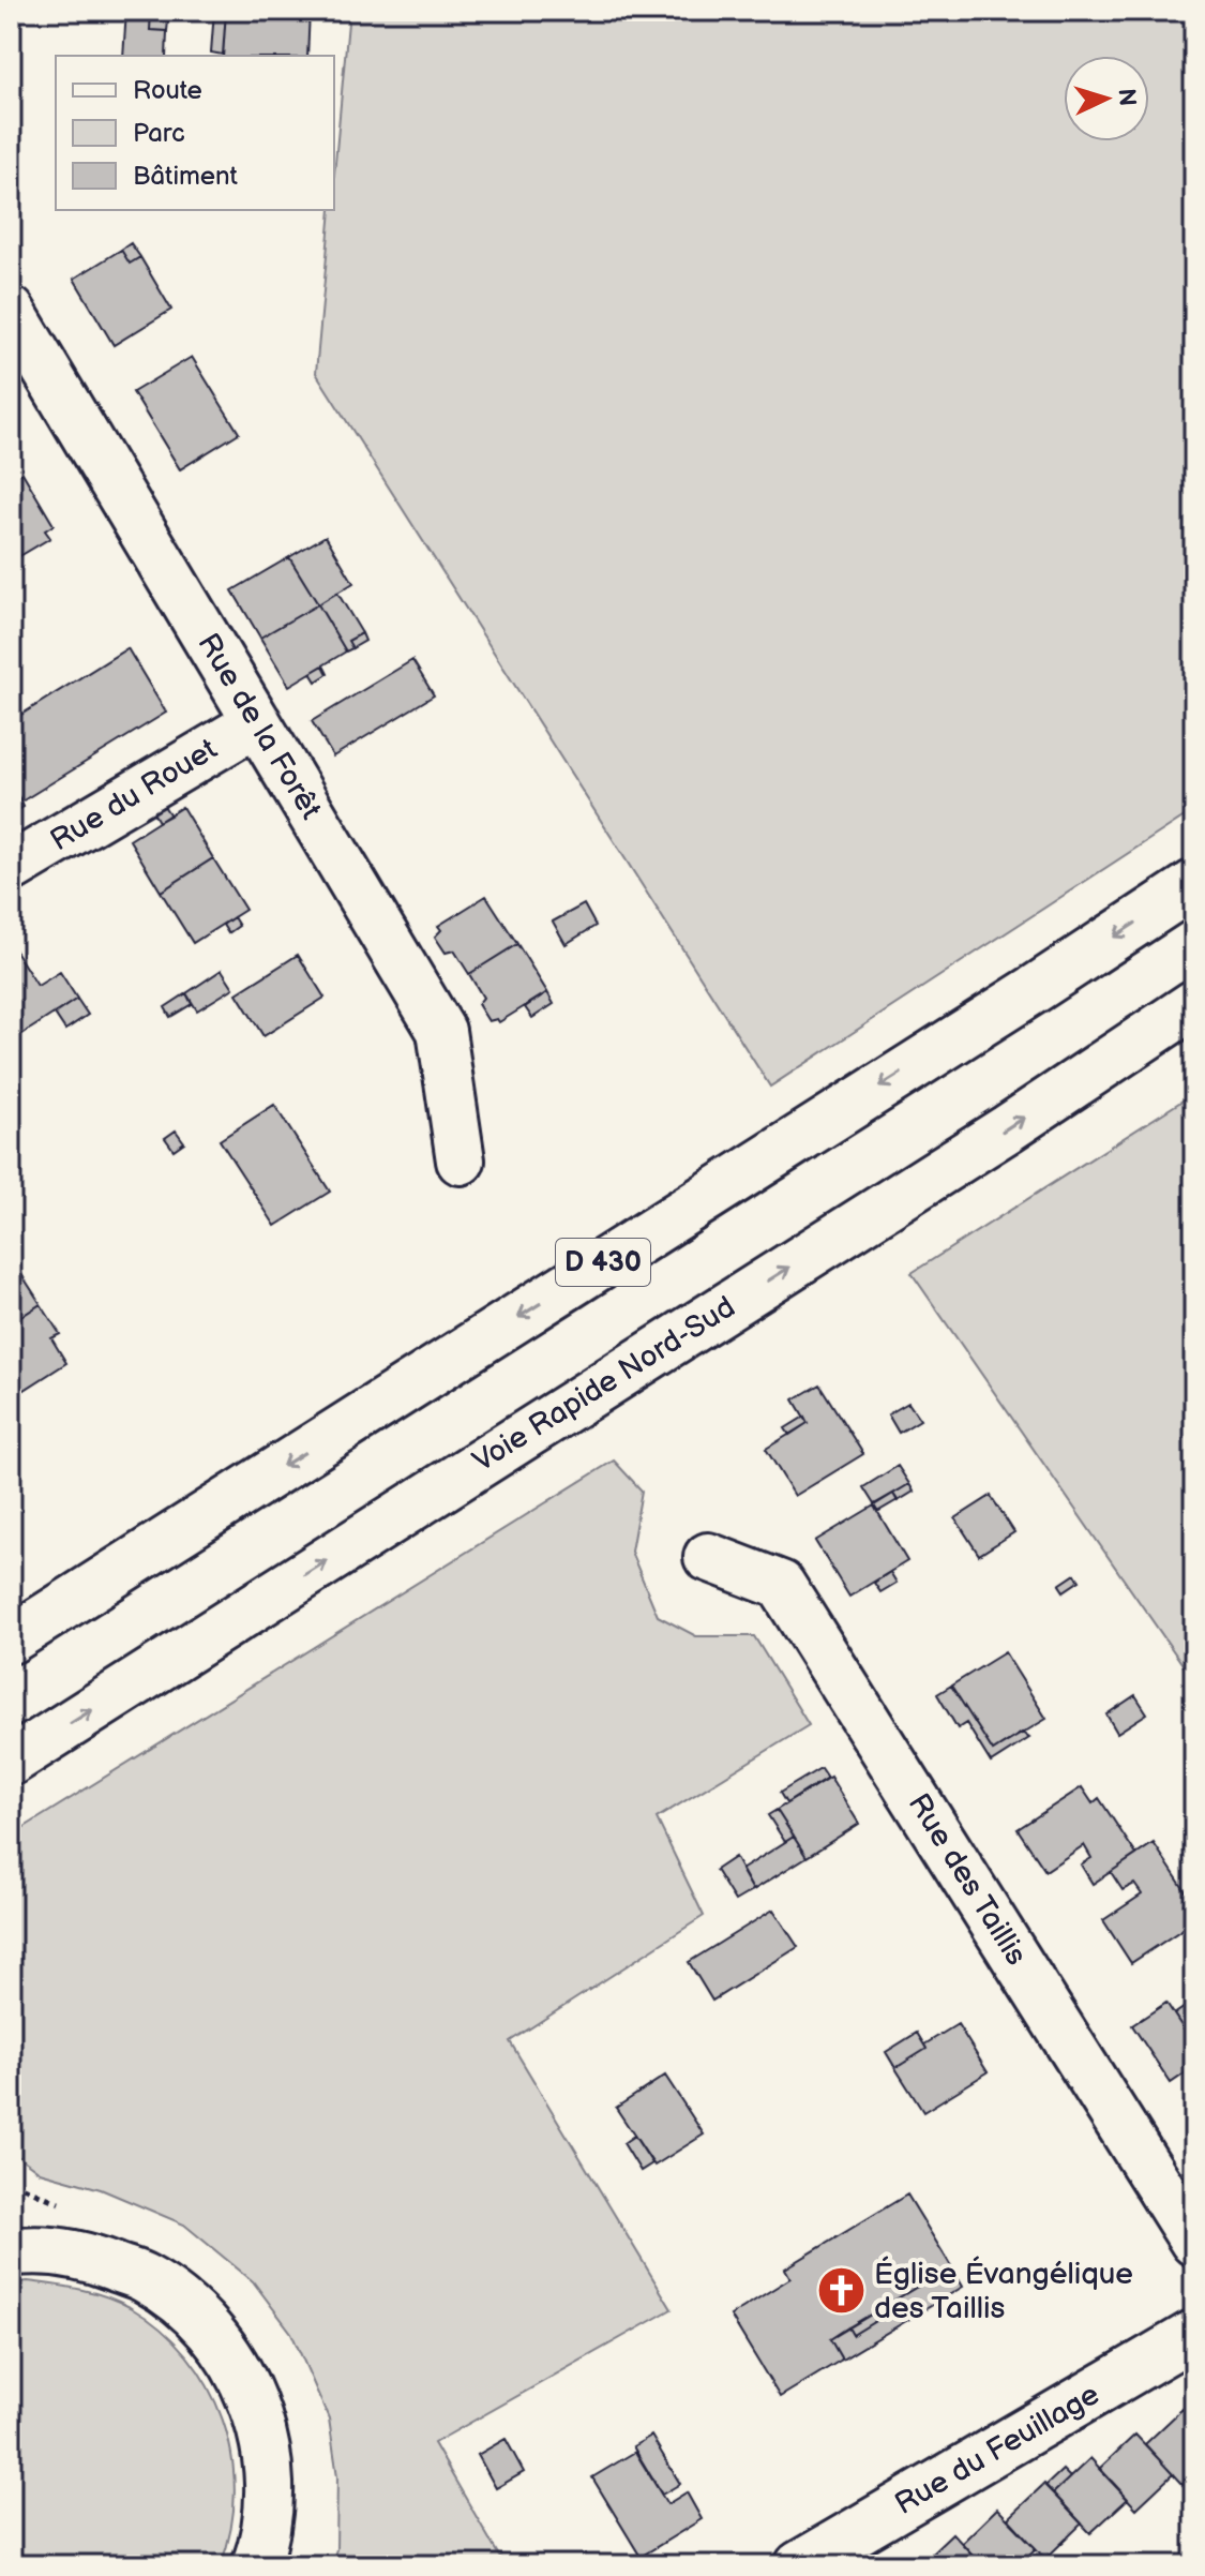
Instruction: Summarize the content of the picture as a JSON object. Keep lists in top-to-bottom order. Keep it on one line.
{"streets":{"main road":["Rue de la Forêt","Rue du Rouet","D 430","Voie Rapide Nord-Sud","Rue des Taillis","Rue du Feuillage"]},"crossings":[["Rue de la Forêt","Rue du Rouet"]],"places":{"church":["Église Évangélique des Taillis"]},"legend":["Route","Parc","Bâtiment"],"north":"right"}
